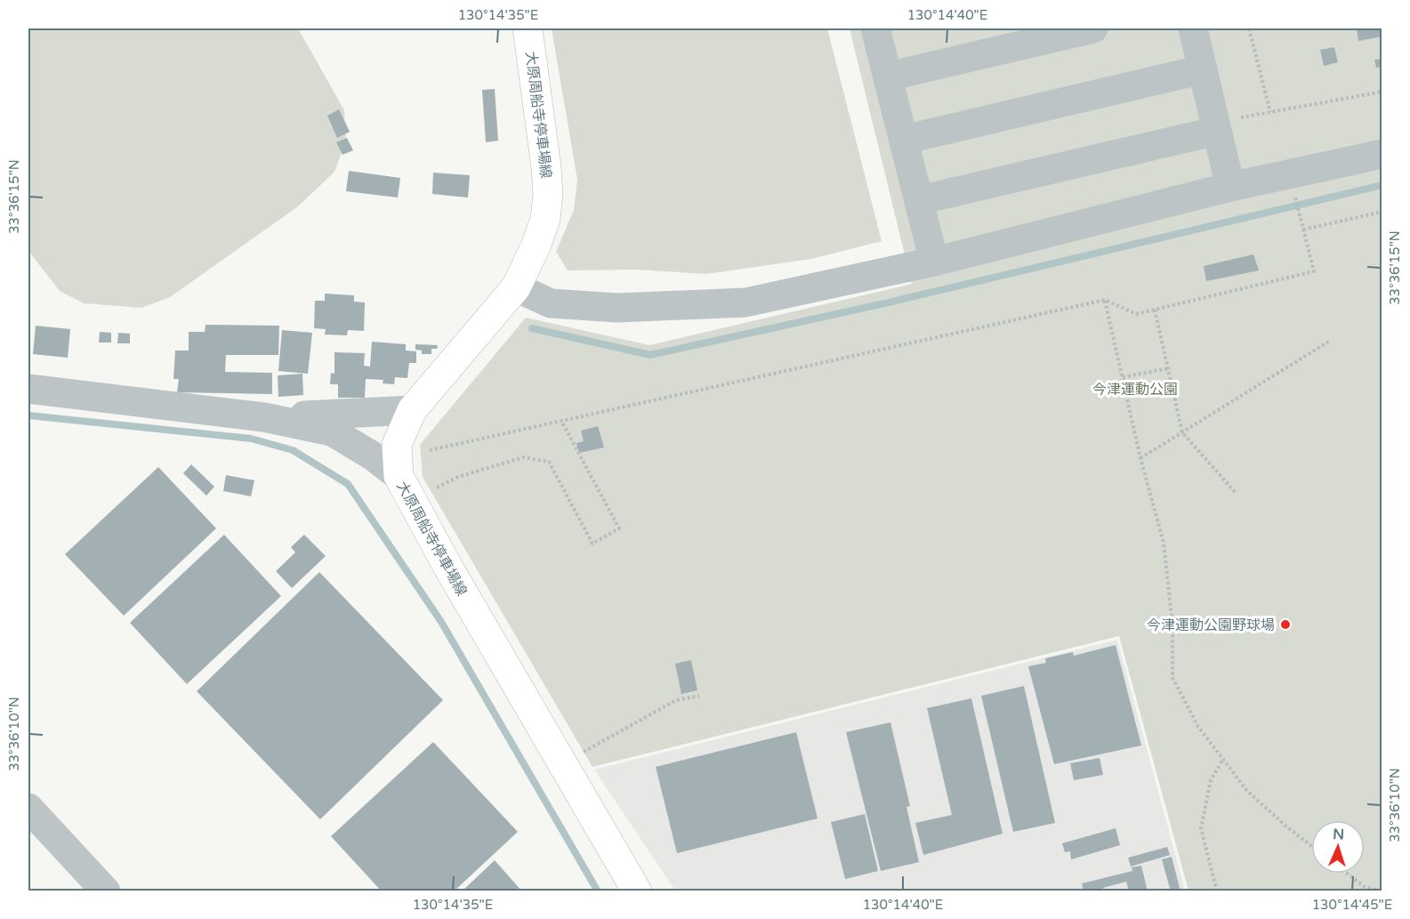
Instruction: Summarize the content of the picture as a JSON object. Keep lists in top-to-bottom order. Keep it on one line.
{"streets":{"main road":["大原周船寺停車場線"]},"parks":["今津運動公園"],"places":["今津運動公園野球場"],"north":"top","coordinates":["130°14'35\"E","130°14'40\"E","33°36'15\"N","33°36'10\"N","130°14'45\"E"]}
